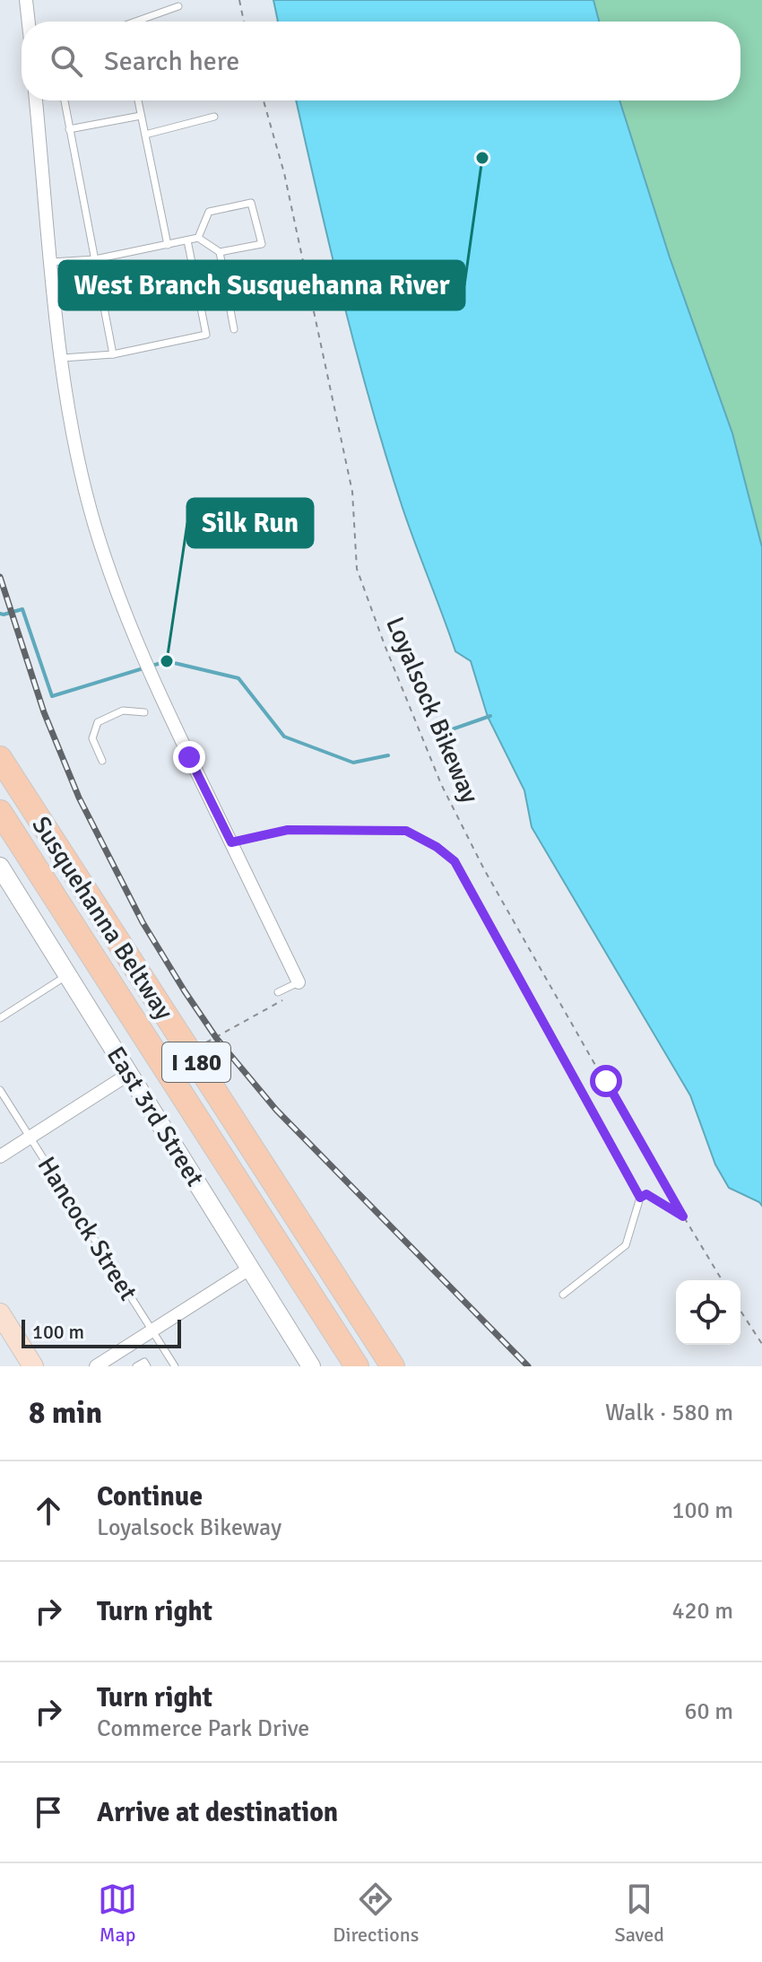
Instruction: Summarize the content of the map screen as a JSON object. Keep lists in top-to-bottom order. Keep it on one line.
{"streets":{"highway":["Susquehanna Beltway","I 180"],"main road":["East 3rd Street"],"lane":["Hancock Street"],"path":["Loyalsock Bikeway"]},"places":["West Branch Susquehanna River","Silk Run"],"scale_bar":"100 m","page":{"search":"Search here","scale":"100 m","heading":["8 min","Walk · 580 m"],"list":[["Continue","Loyalsock Bikeway","100 m"],["Turn right","420 m"],["Turn right","Commerce Park Drive","60 m"],"Arrive at destination"],"nav":["Map","Directions","Saved"]}}
